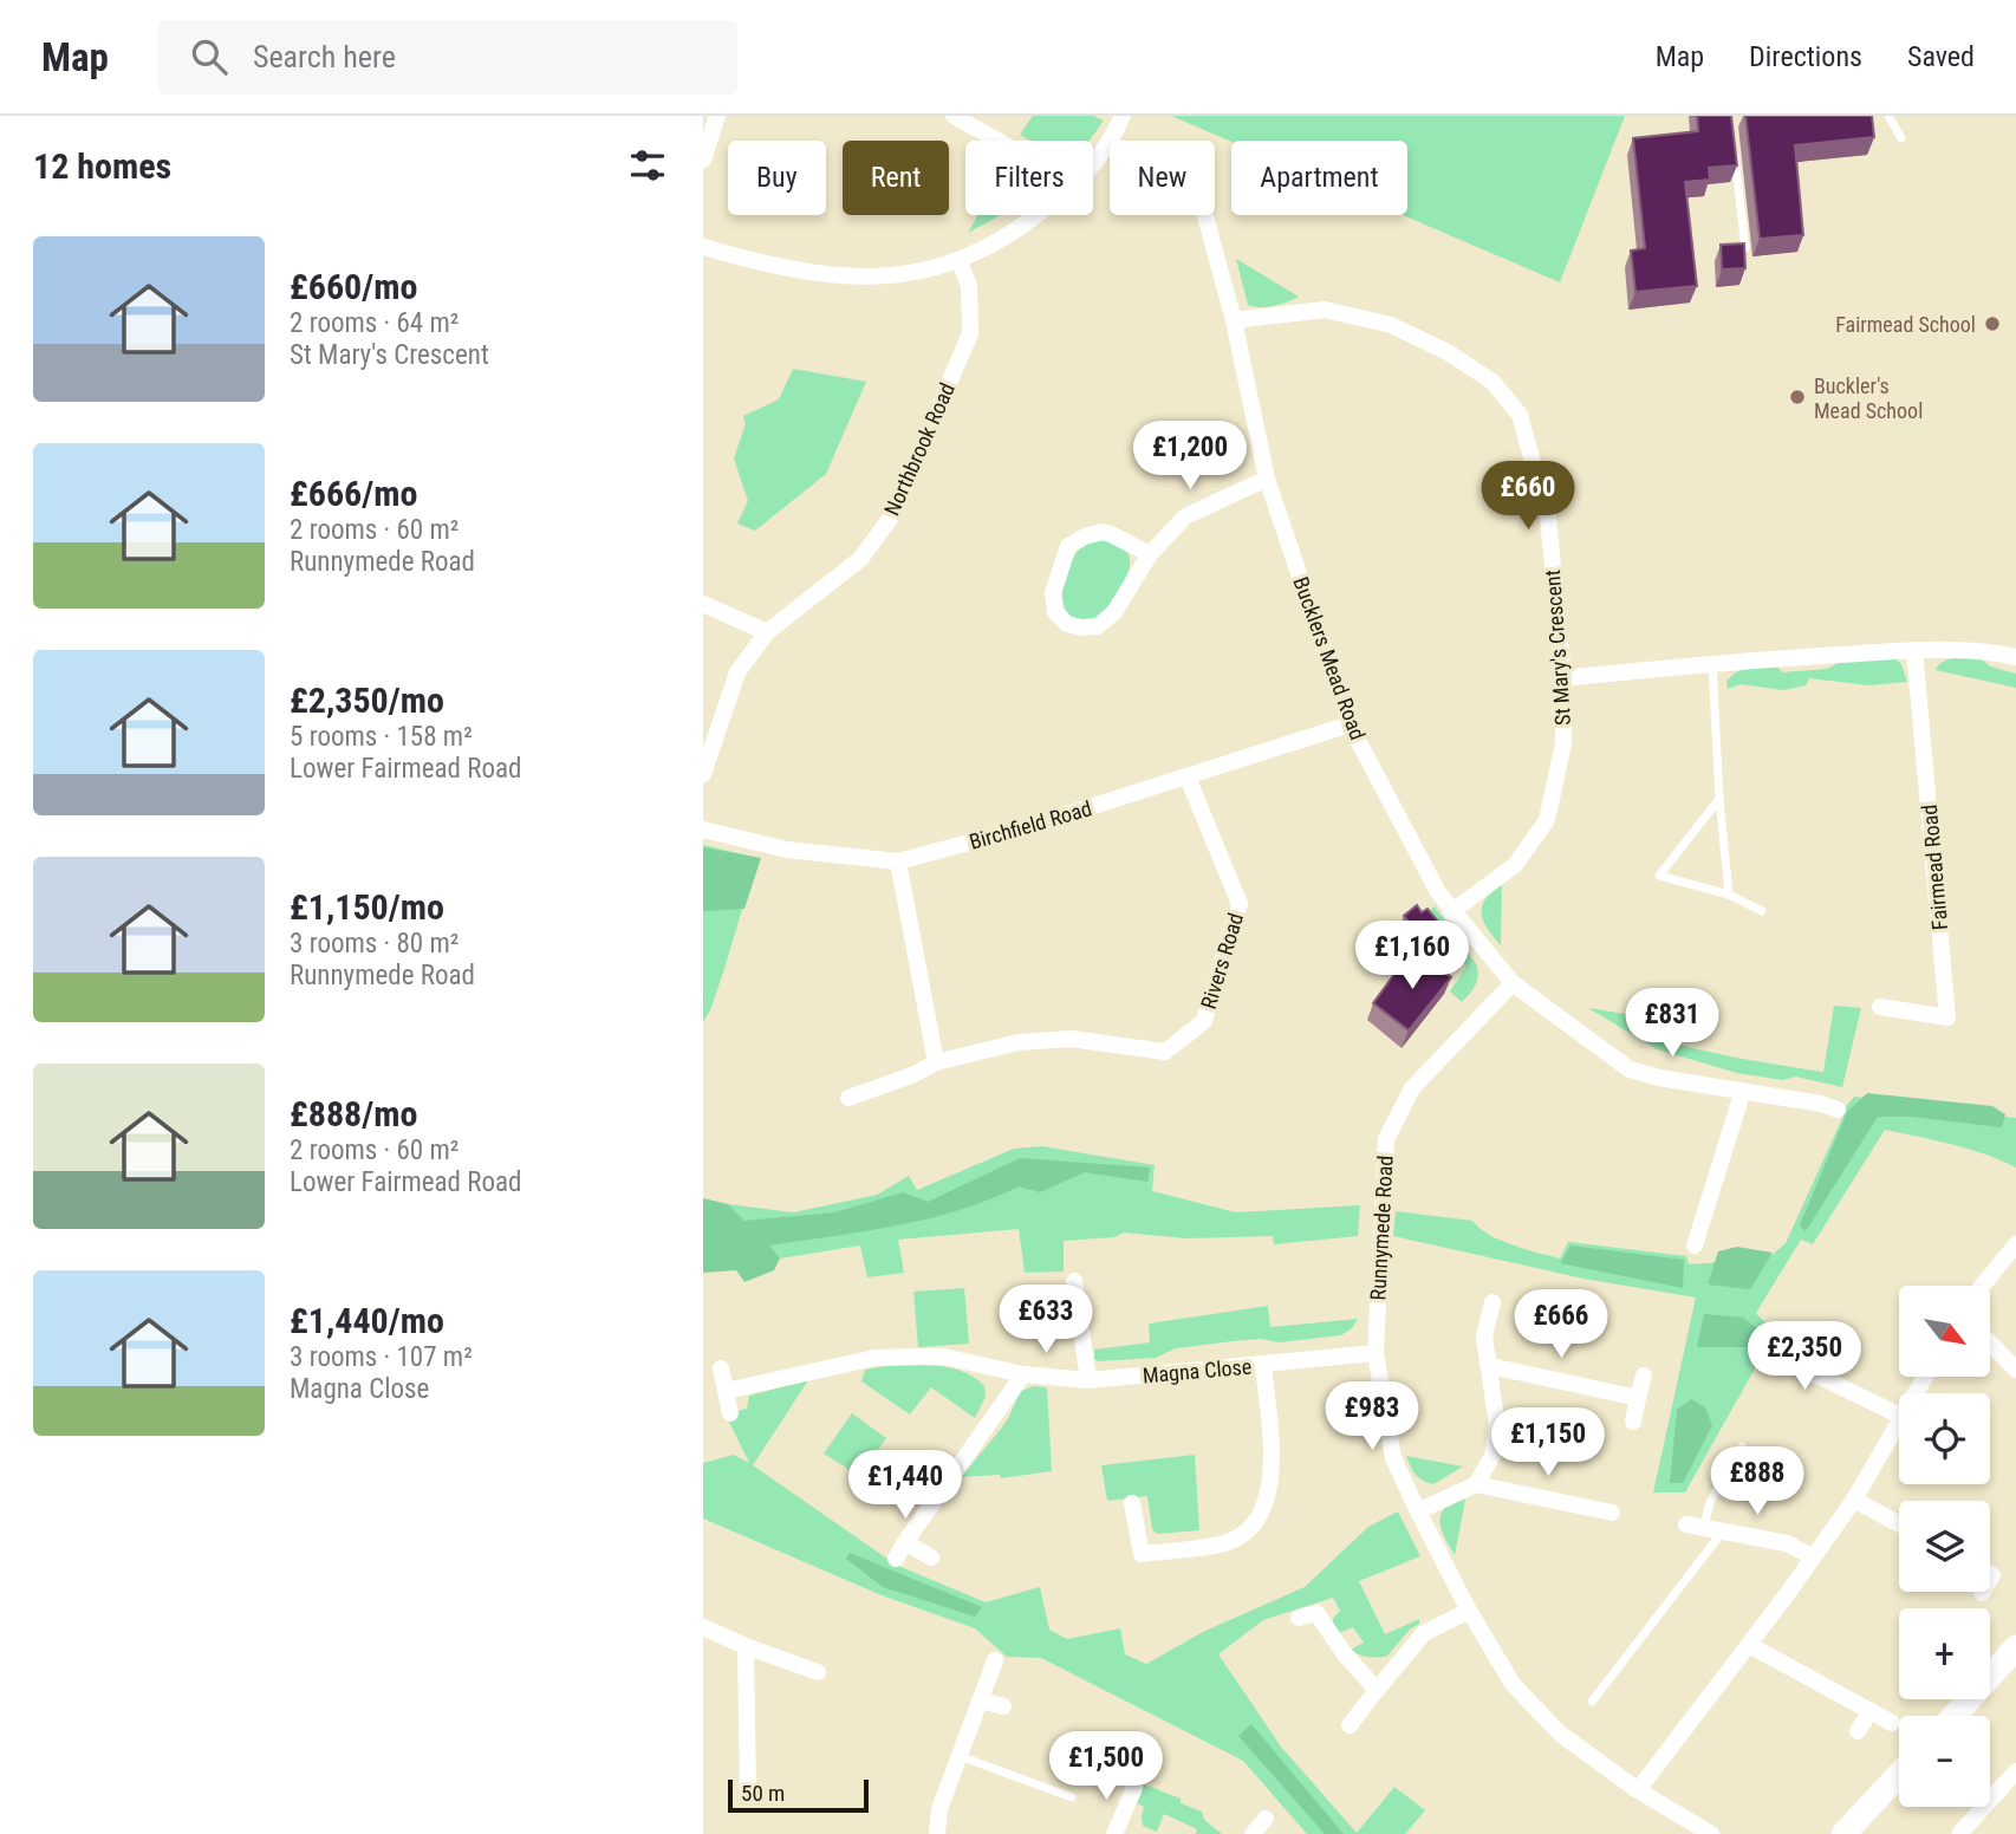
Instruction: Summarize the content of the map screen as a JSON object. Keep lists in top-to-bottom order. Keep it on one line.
{"streets":{"street":["Northbrook Road","St Mary's Crescent","Bucklers Mead Road","Birchfield Road","Fairmead Road","Rivers Road","Runnymede Road","Magna Close"]},"crossings":[["St Mary's Crescent","Bucklers Mead Road"],["Bucklers Mead Road","Birchfield Road"],["Bucklers Mead Road","Runnymede Road"],["Birchfield Road","Rivers Road"],["Runnymede Road","Magna Close"]],"places":["Fairmead School","Buckler's Mead School"],"scale_bar":"50 m","north":"bottom right","page":{"header":"Map","search":"Search here","nav":["Map","Directions","Saved"],"heading":"12 homes","chip":["Buy","Rent","Filters","New","Apartment"],"list":[{"name":"£660/mo","note":"2 rooms · 64 m² · St Mary's Crescent"},{"name":"£666/mo","note":"2 rooms · 60 m² · Runnymede Road"},{"name":"£2,350/mo","note":"5 rooms · 158 m² · Lower Fairmead Road"},{"name":"£1,150/mo","note":"3 rooms · 80 m² · Runnymede Road"},{"name":"£888/mo","note":"2 rooms · 60 m² · Lower Fairmead Road"},{"name":"£1,440/mo","note":"3 rooms · 107 m² · Magna Close"}],"price":["£1,200","£660","£1,160","£831","£633","£666","£2,350","£983","£1,150","£888","£1,440","£1,500"],"map_buttons":["+","−"],"scale":"50 m"}}
